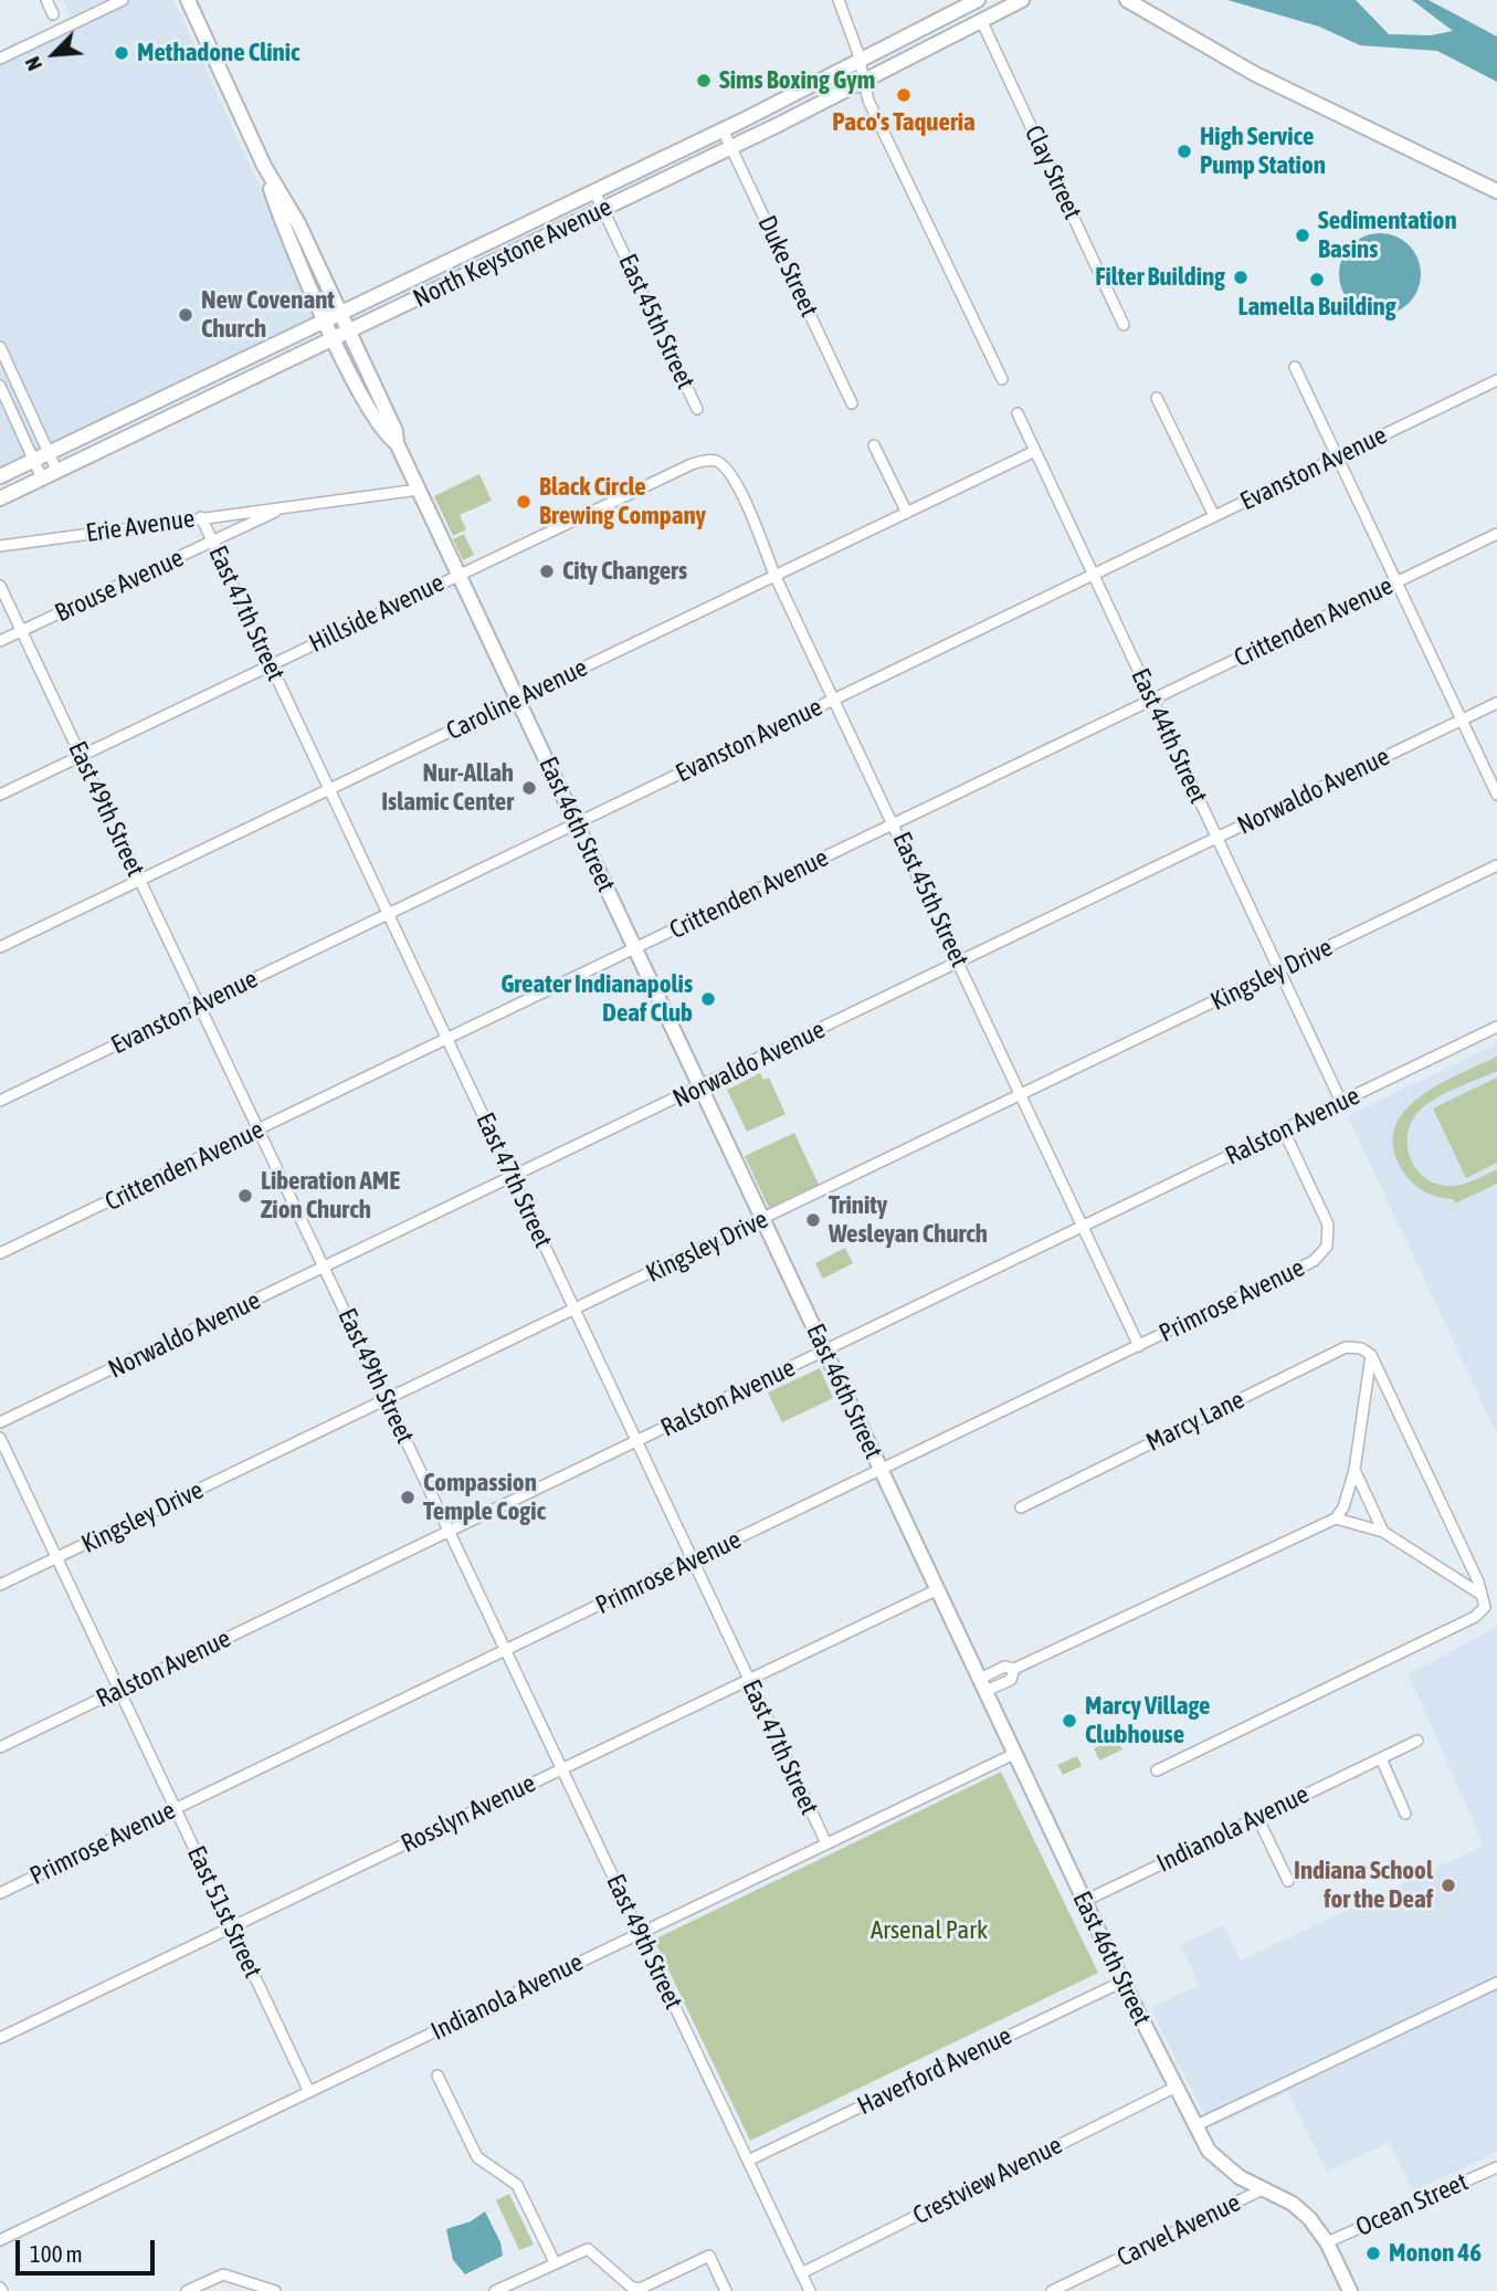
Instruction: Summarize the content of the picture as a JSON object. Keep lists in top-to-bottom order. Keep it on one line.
{"streets":{"main road":["North Keystone Avenue","East 46th Street"],"street":["Clay Street","Duke Street","East 45th Street","Evanston Avenue","Erie Avenue","Brouse Avenue","East 47th Street","Hillside Avenue","Crittenden Avenue","Caroline Avenue","East 44th Street","Norwaldo Avenue","East 49th Street","Kingsley Drive","Ralston Avenue","Primrose Avenue","Marcy Lane","Rosslyn Avenue","Indianola Avenue","East 51st Street","Haverford Avenue","Crestview Avenue","Ocean Street","Carvel Avenue"]},"crossings":[["Clay Street","North Keystone Avenue"],["North Keystone Avenue","Duke Street"],["North Keystone Avenue","East 45th Street"],["North Keystone Avenue","East 46th Street"],["East 45th Street","Evanston Avenue"],["East 45th Street","Hillside Avenue"],["East 45th Street","Crittenden Avenue"],["East 45th Street","Caroline Avenue"],["East 45th Street","Norwaldo Avenue"],["East 45th Street","Kingsley Drive"],["East 45th Street","Ralston Avenue"],["East 45th Street","Primrose Avenue"],["Evanston Avenue","East 47th Street"],["Evanston Avenue","East 44th Street"],["Evanston Avenue","East 49th Street"],["Evanston Avenue","East 46th Street"],["Erie Avenue","Brouse Avenue"],["Erie Avenue","East 47th Street"],["Erie Avenue","East 46th Street"],["Brouse Avenue","East 47th Street"],["Brouse Avenue","East 49th Street"],["East 47th Street","Hillside Avenue"],["East 47th Street","Crittenden Avenue"],["East 47th Street","Caroline Avenue"],["East 47th Street","Norwaldo Avenue"],["East 47th Street","Kingsley Drive"],["East 47th Street","Ralston Avenue"],["East 47th Street","Primrose Avenue"],["East 47th Street","Rosslyn Avenue"],["East 47th Street","Indianola Avenue"],["Hillside Avenue","East 49th Street"],["Hillside Avenue","East 46th Street"],["Crittenden Avenue","East 44th Street"],["Crittenden Avenue","East 49th Street"],["Crittenden Avenue","East 46th Street"],["Caroline Avenue","East 44th Street"],["Caroline Avenue","East 49th Street"],["Caroline Avenue","East 46th Street"],["East 44th Street","Norwaldo Avenue"],["East 44th Street","Kingsley Drive"],["East 44th Street","Ralston Avenue"],["Norwaldo Avenue","East 49th Street"],["Norwaldo Avenue","East 46th Street"],["East 49th Street","Kingsley Drive"],["East 49th Street","Ralston Avenue"],["East 49th Street","Primrose Avenue"],["East 49th Street","Rosslyn Avenue"],["East 49th Street","Indianola Avenue"],["East 49th Street","Haverford Avenue"],["East 49th Street","Crestview Avenue"],["East 46th Street","Kingsley Drive"],["East 46th Street","Ralston Avenue"],["East 46th Street","Primrose Avenue"],["East 46th Street","Rosslyn Avenue"],["East 46th Street","Indianola Avenue"],["East 46th Street","Haverford Avenue"],["East 46th Street","Crestview Avenue"],["East 46th Street","Ocean Street"],["East 46th Street","Carvel Avenue"],["Kingsley Drive","East 51st Street"],["Ralston Avenue","Primrose Avenue"],["Ralston Avenue","East 51st Street"],["Primrose Avenue","East 51st Street"],["Rosslyn Avenue","East 51st Street"],["Indianola Avenue","East 51st Street"]],"parks":["Arsenal Park"],"places":["Methadone Clinic","Sims Boxing Gym","Paco's Taqueria","High Service Pump Station","Sedimentation Basins","Filter Building","Lamella Building","New Covenant Church","Black Circle Brewing Company","City Changers","Nur-Allah Islamic Center","Greater Indianapolis Deaf Club","Liberation AME Zion Church","Trinity Wesleyan Church","Compassion Temple Cogic","Marcy Village Clubhouse","Indiana School for the Deaf","Monon 46"],"scale_bar":"100 m","north":"bottom left"}
